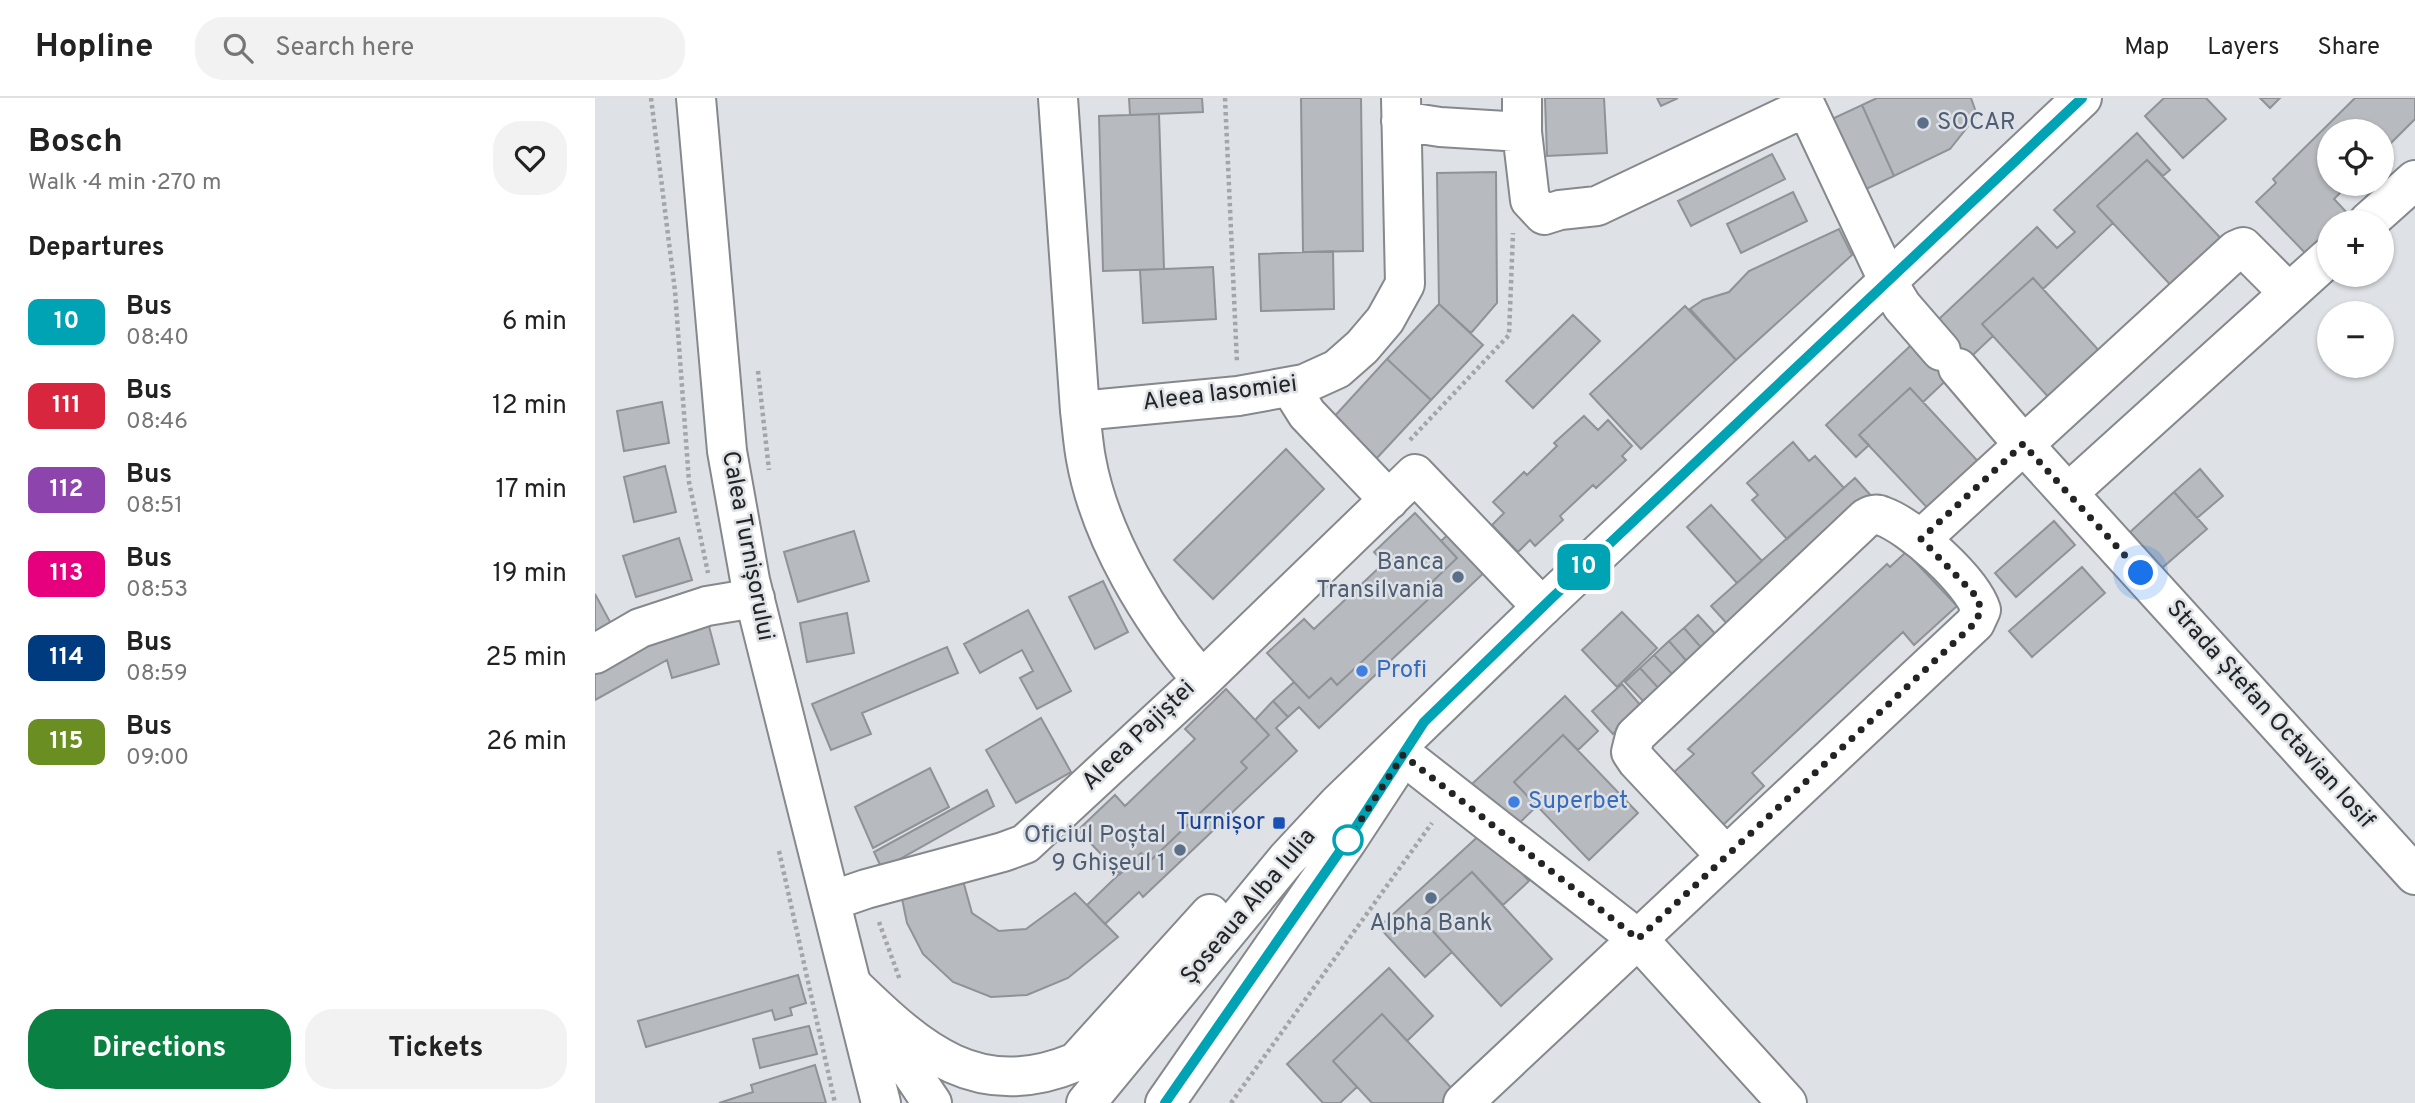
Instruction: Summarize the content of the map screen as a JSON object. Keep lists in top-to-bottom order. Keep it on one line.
{"streets":{"street":["Aleea Iasomiei","Calea Turnișorului","Strada Ștefan Octavian Iosif","Aleea Pajiștei","Șoseaua Alba Iulia"]},"crossings":[["Aleea Iasomiei","Aleea Pajiștei"],["Calea Turnișorului","Aleea Pajiștei"],["Strada Ștefan Octavian Iosif","Șoseaua Alba Iulia"]],"places":{"other":["SOCAR","Banca Transilvania","Profi","Superbet","Oficiul Poștal 9 Ghișeul 1","Alpha Bank"],"transit":["Turnișor"]},"lines":["bus line 10"],"page":{"header":"Hopline","search":"Search here","nav":["Map","Layers","Share"],"heading":[["Bosch","Walk · 4 min · 270 m"],"Departures"],"on_map":"10","map_buttons":["+","−"],"list":[{"mark":"10","name":"Bus","note":"08:40","value":"6 min"},{"mark":"111","name":"Bus","note":"08:46","value":"12 min"},{"mark":"112","name":"Bus","note":"08:51","value":"17 min"},{"mark":"113","name":"Bus","note":"08:53","value":"19 min"},{"mark":"114","name":"Bus","note":"08:59","value":"25 min"},{"mark":"115","name":"Bus","note":"09:00","value":"26 min"}],"buttons":["Directions","Tickets"]}}
